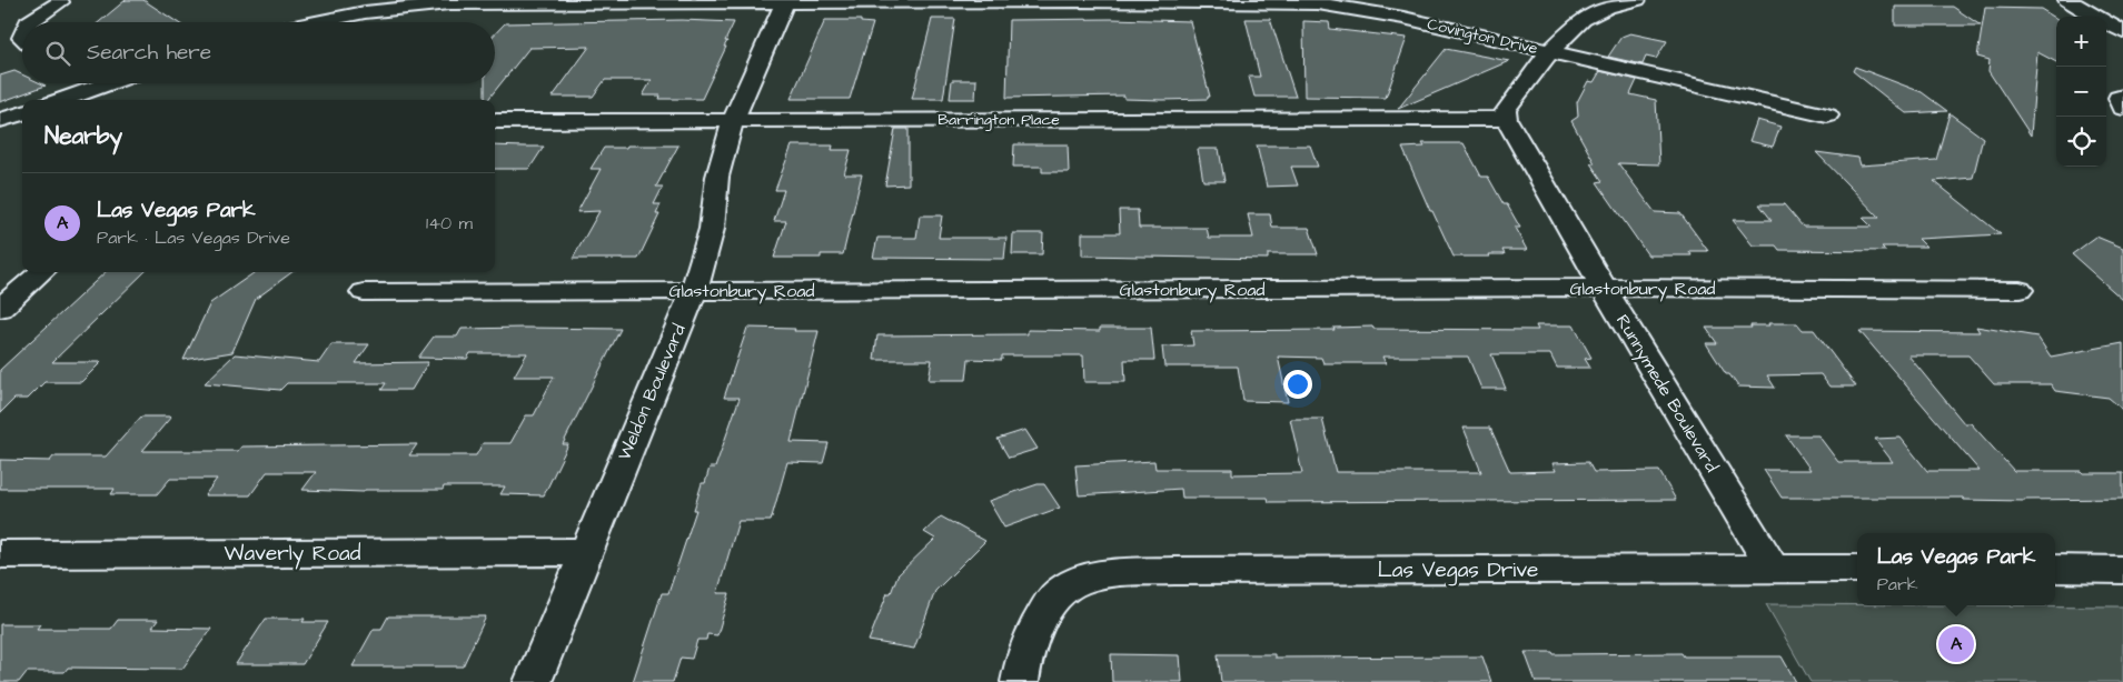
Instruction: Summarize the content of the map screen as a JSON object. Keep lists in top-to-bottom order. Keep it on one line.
{"streets":{"street":["Covington Drive","Barrington Place","Glastonbury Road","Weldon Boulevard","Runnymede Boulevard","Waverly Road","Las Vegas Drive"]},"crossings":[["Covington Drive","Weldon Boulevard"],["Barrington Place","Weldon Boulevard"],["Barrington Place","Runnymede Boulevard"],["Glastonbury Road","Weldon Boulevard"],["Glastonbury Road","Runnymede Boulevard"],["Weldon Boulevard","Waverly Road"],["Runnymede Boulevard","Las Vegas Drive"]],"page":{"map_buttons":["+","−"],"search":"Search here","heading":"Nearby","list":[{"mark":"A","name":"Las Vegas Park","note":"Park · Las Vegas Drive","value":"140 m"}],"popup":["Las Vegas Park","Park"],"pins":"A"}}
